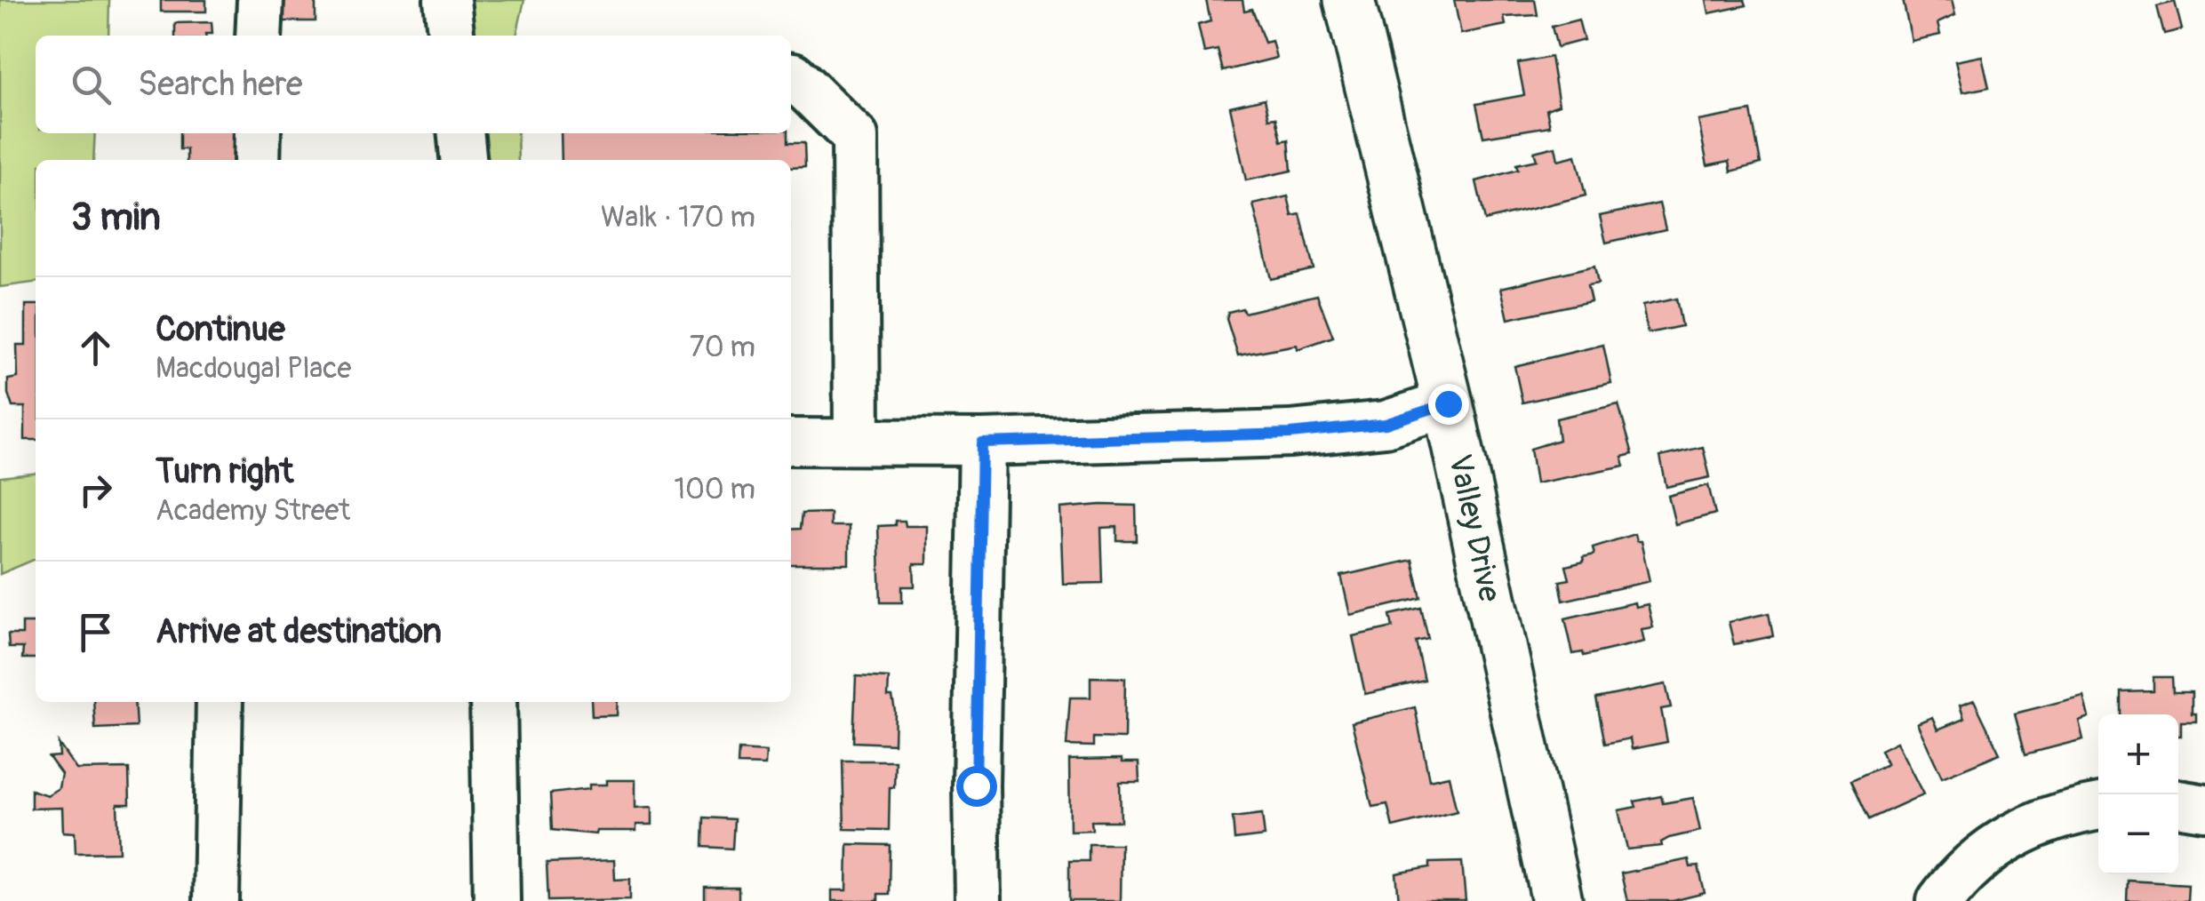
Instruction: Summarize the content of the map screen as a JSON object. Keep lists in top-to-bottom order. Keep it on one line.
{"streets":{"main road":["Valley Drive"]},"page":{"search":"Search here","heading":["3 min","Walk · 170 m"],"list":[["Continue","Macdougal Place","70 m"],["Turn right","Academy Street","100 m"],"Arrive at destination"],"map_buttons":["+","−"]}}
